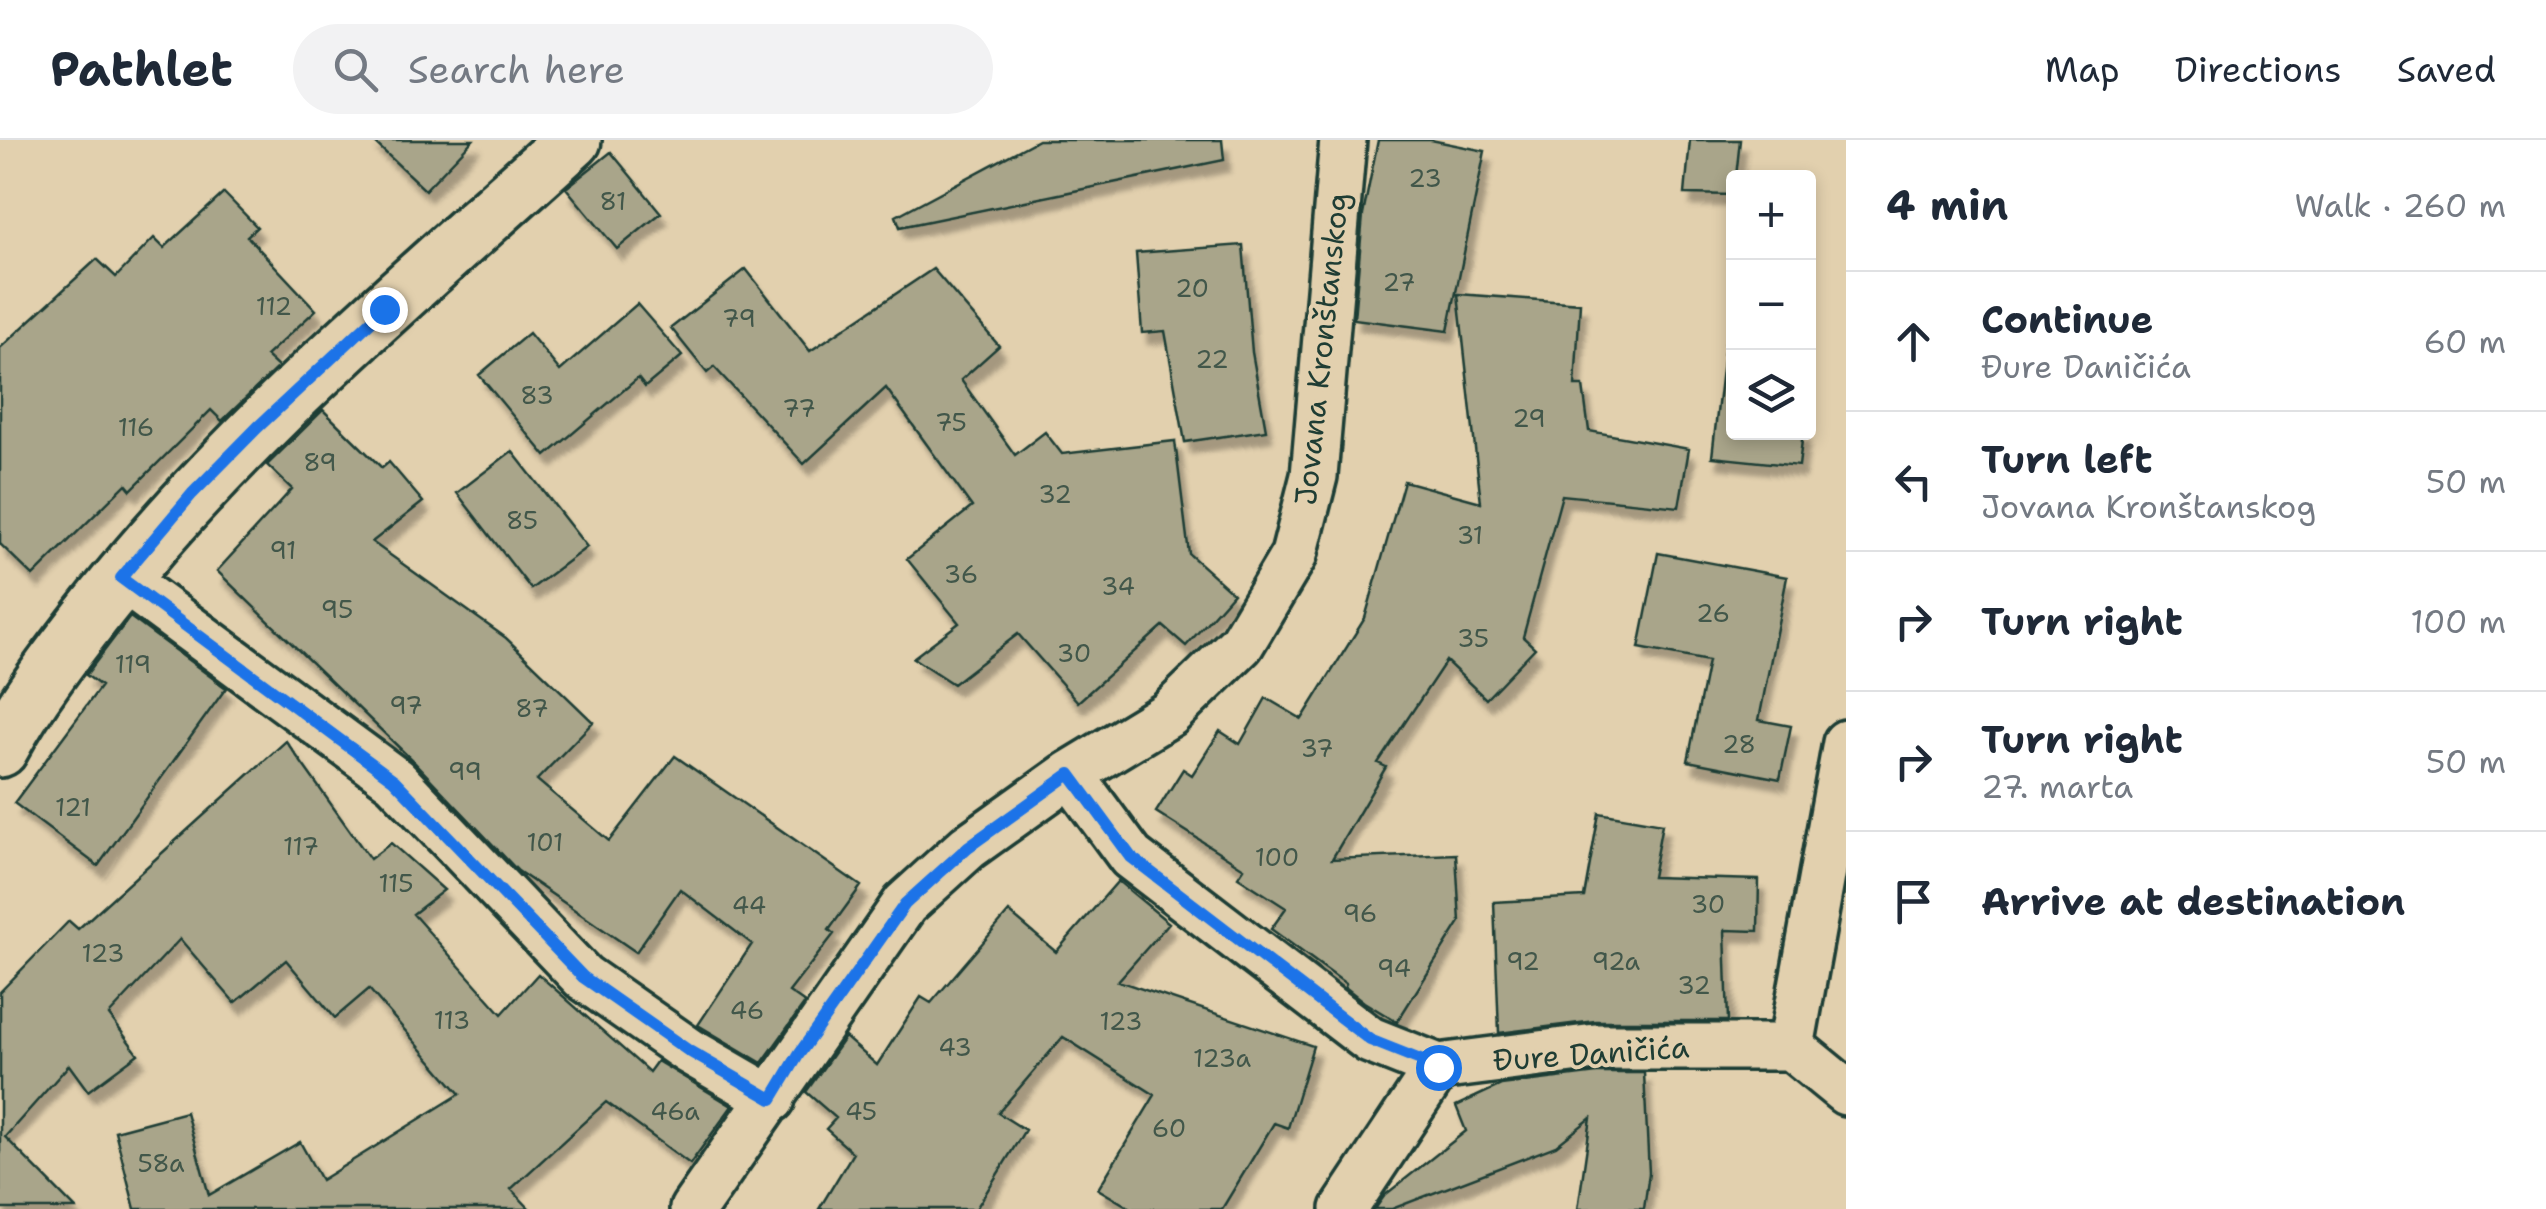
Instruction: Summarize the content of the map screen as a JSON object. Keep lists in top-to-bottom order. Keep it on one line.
{"streets":{"street":["Jovana Kronštanskog","Đure Daničića"]},"crossings":[["Jovana Kronštanskog","Đure Daničića"]],"house_numbers":["23","81","27","20","112","79","22","83","77","29","75","116","89","32","85","31","91","36","34","95","26","35","30","119","97","87","28","37","99","121","101","117","100","115","30","44","96","123","92","92a","94","32","46","113","123","43","123a","46a","45","60","58a"],"page":{"header":"Pathlet","search":"Search here","nav":["Map","Directions","Saved"],"heading":["4 min","Walk · 260 m"],"map_buttons":["+","−"],"list":[["Continue","Đure Daničića","60 m"],["Turn left","Jovana Kronštanskog","50 m"],["Turn right","100 m"],["Turn right","27. marta","50 m"],"Arrive at destination"]}}
